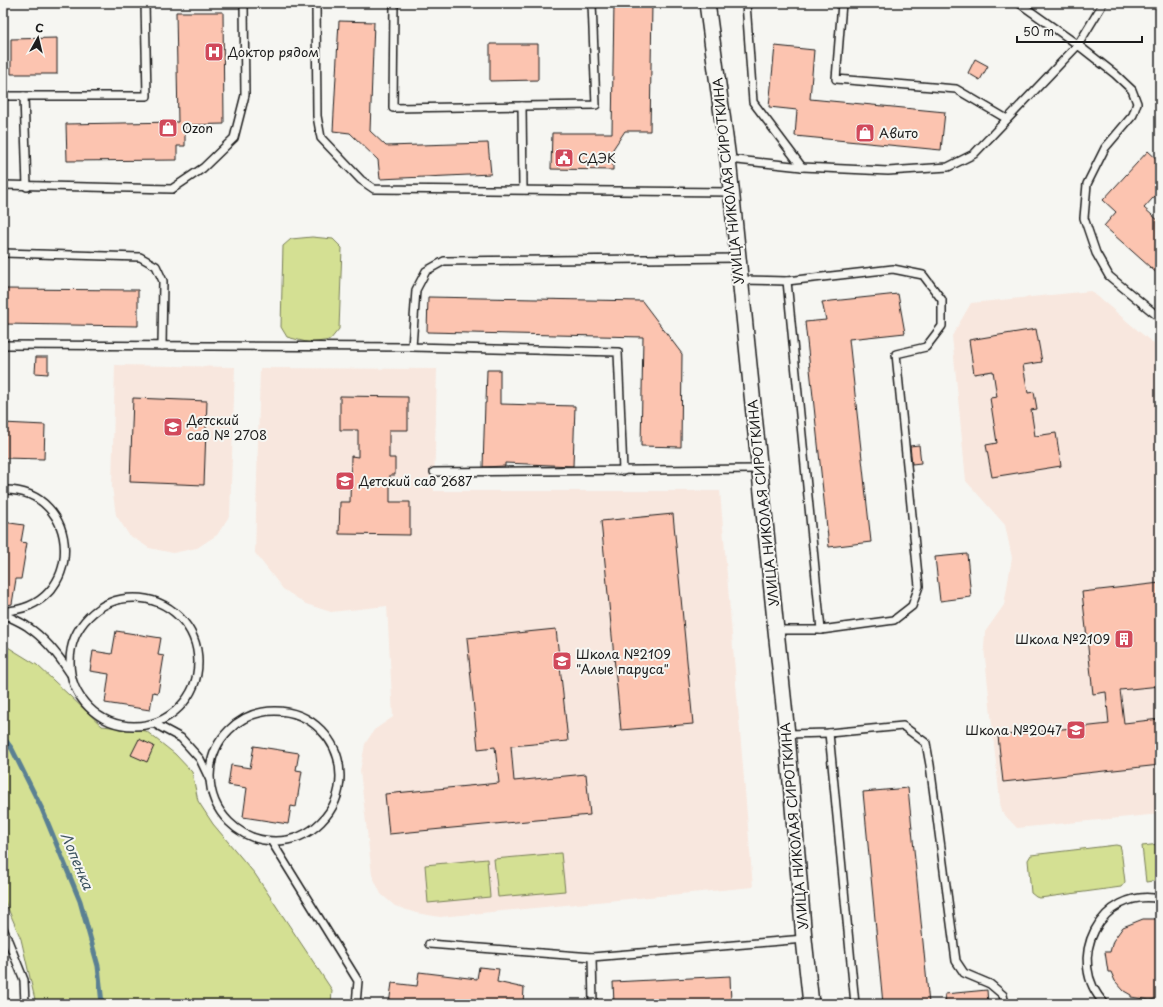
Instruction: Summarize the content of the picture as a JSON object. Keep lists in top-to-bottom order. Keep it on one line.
{"streets":{"street":["УЛИЦА НИКОЛАЯ СИРОТКИНА"]},"water":["Лопенка"],"places":{"hospital":["Доктор рядом"],"shop":["Ozon","Авито"],"public building":["СДЭК"],"school or university":["Детский сад № 2708","Детский сад 2687","Школа №2109 \"Алые паруса\"","Школа №2047"],"building":["Школа №2109"]},"scale_bar":"50 m","north":"top"}
